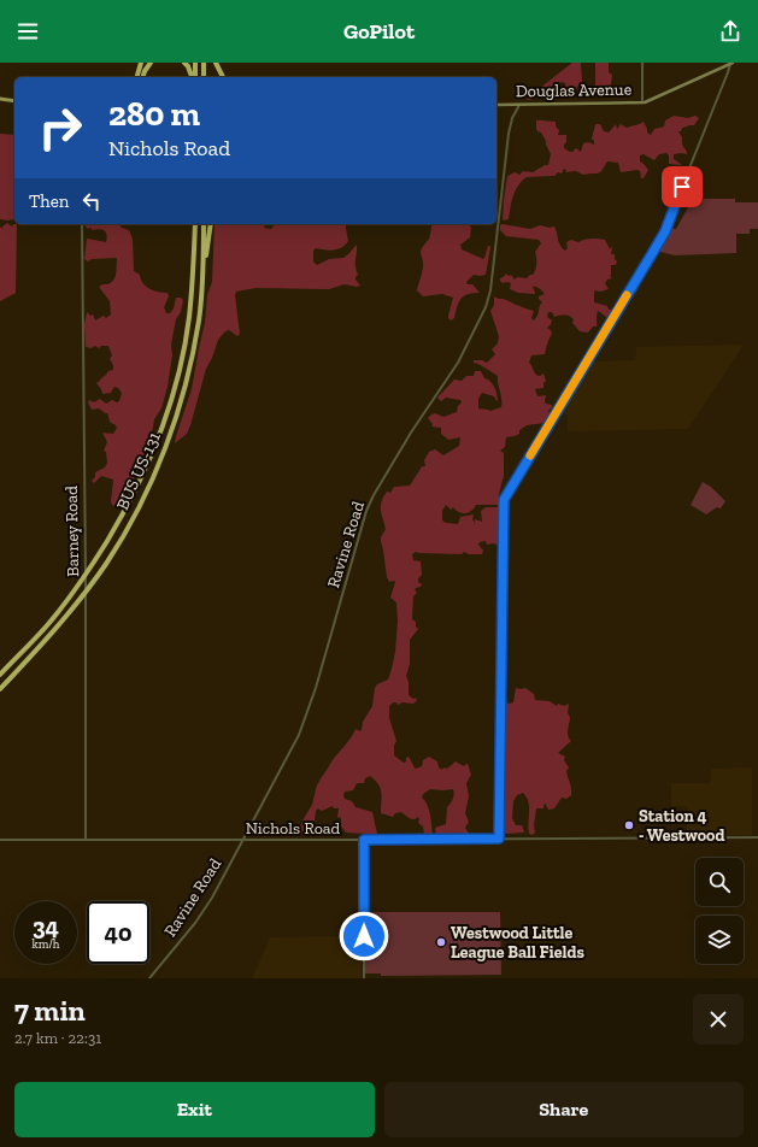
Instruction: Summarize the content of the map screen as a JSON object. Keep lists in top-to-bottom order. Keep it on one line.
{"streets":{"highway":["BUS US-131"],"main road":["Douglas Avenue"],"street":["Barney Road","Ravine Road","Nichols Road"]},"crossings":[["Douglas Avenue","Ravine Road"],["Barney Road","Nichols Road"],["Ravine Road","Nichols Road"]],"places":["Station 4 - Westwood","Westwood Little League Ball Fields"],"page":{"header":"GoPilot","turn":["280 m","Nichols Road"],"then":"Then","speed":"34 km/h","limit":"40","heading":["7 min","2.7 km · 22:31"],"buttons":["Exit","Share"]}}
